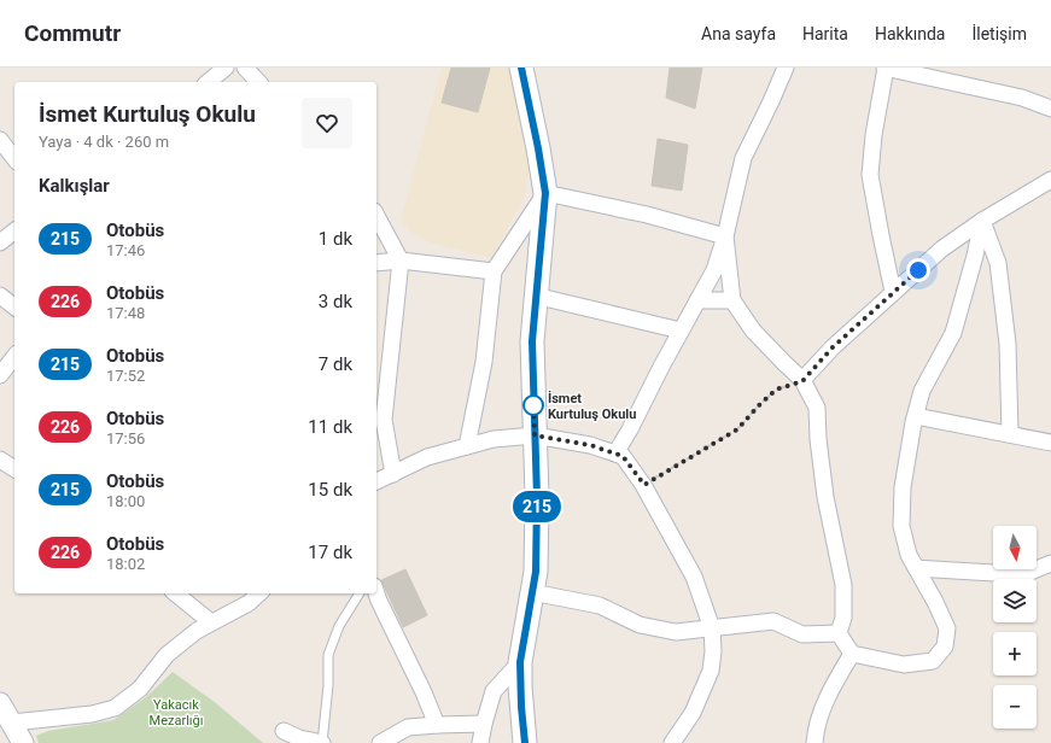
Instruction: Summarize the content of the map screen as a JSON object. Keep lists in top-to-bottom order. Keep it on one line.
{"parks":["Yakacık Mezarlığı"],"places":["İsmet Kurtuluş Okulu"],"lines":["bus line 215"],"north":"bottom","page":{"header":"Commutr","nav":["Ana sayfa","Harita","Hakkında","İletişim"],"on_map":"215","heading":[["İsmet Kurtuluş Okulu","Yaya · 4 dk · 260 m"],"Kalkışlar"],"list":[{"mark":"215","name":"Otobüs","note":"17:46","value":"1 dk"},{"mark":"226","name":"Otobüs","note":"17:48","value":"3 dk"},{"mark":"215","name":"Otobüs","note":"17:52","value":"7 dk"},{"mark":"226","name":"Otobüs","note":"17:56","value":"11 dk"},{"mark":"215","name":"Otobüs","note":"18:00","value":"15 dk"},{"mark":"226","name":"Otobüs","note":"18:02","value":"17 dk"}],"map_buttons":["+","−"]}}
